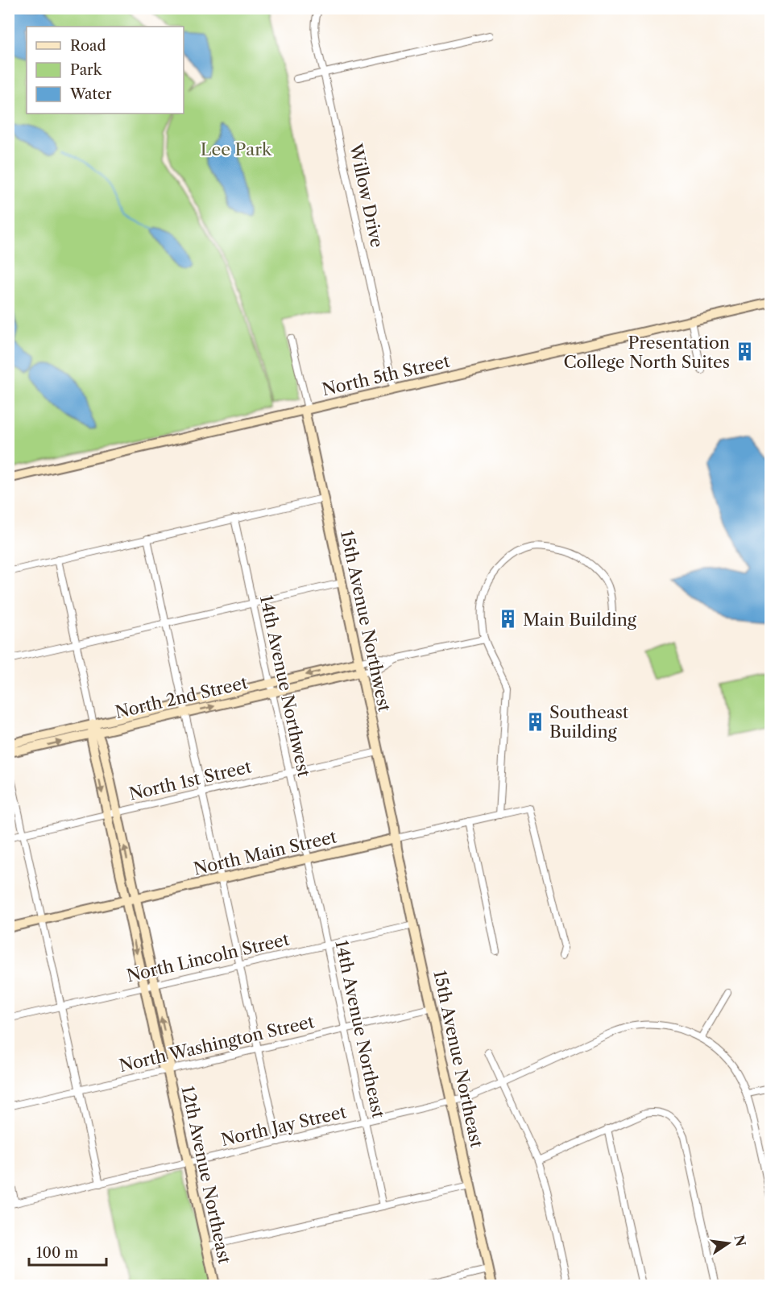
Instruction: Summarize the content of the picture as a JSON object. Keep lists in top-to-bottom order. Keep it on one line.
{"streets":{"street":["Willow Drive","North 5th Street","15th Avenue Northwest","14th Avenue Northwest","North 2nd Street","North 1st Street","North Main Street","North Lincoln Street","14th Avenue Northeast","North Washington Street","15th Avenue Northeast","North Jay Street","12th Avenue Northeast"]},"crossings":[["Willow Drive","North 5th Street"],["North 5th Street","15th Avenue Northwest"],["15th Avenue Northwest","North 2nd Street"],["15th Avenue Northwest","North 1st Street"],["15th Avenue Northwest","North Main Street"],["15th Avenue Northwest","15th Avenue Northeast"],["14th Avenue Northwest","North 2nd Street"],["14th Avenue Northwest","North 1st Street"],["14th Avenue Northwest","North Main Street"],["14th Avenue Northwest","14th Avenue Northeast"],["North 2nd Street","12th Avenue Northeast"],["North 1st Street","12th Avenue Northeast"],["North Main Street","14th Avenue Northeast"],["North Main Street","15th Avenue Northeast"],["North Main Street","12th Avenue Northeast"],["North Lincoln Street","14th Avenue Northeast"],["North Lincoln Street","15th Avenue Northeast"],["North Lincoln Street","12th Avenue Northeast"],["14th Avenue Northeast","North Washington Street"],["14th Avenue Northeast","North Jay Street"],["North Washington Street","15th Avenue Northeast"],["North Washington Street","12th Avenue Northeast"],["15th Avenue Northeast","North Jay Street"],["North Jay Street","12th Avenue Northeast"]],"parks":["Lee Park"],"places":{"building":["Presentation College North Suites","Main Building","Southeast Building"]},"legend":["Road","Park","Water"],"scale_bar":"100 m","north":"right"}
